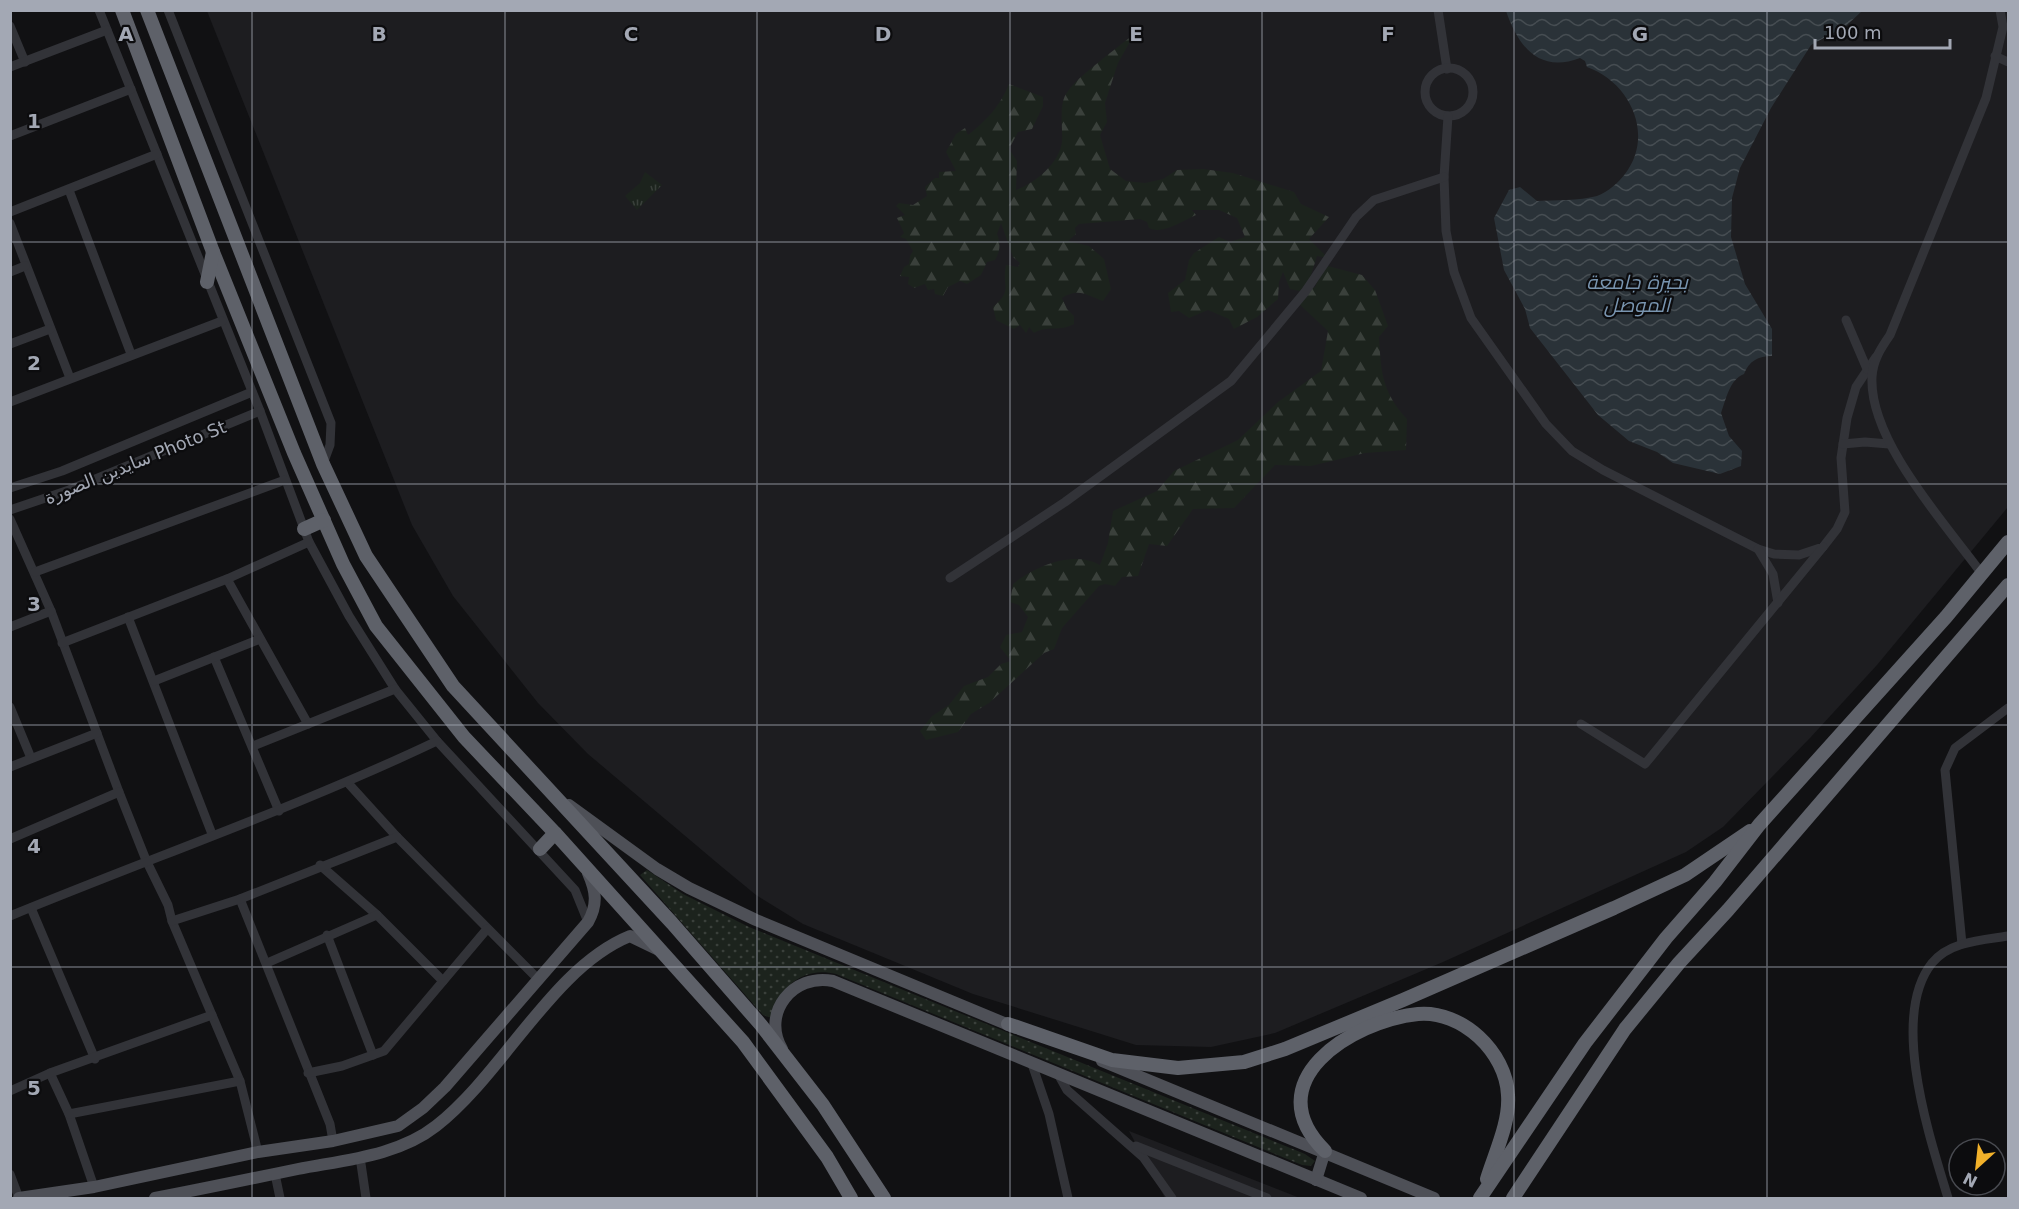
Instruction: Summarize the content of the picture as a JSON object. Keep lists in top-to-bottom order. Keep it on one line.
{"streets":{"street":["سايدين الصورة Photo St"]},"water":["بحيرة جامعة الموصل"],"scale_bar":"100 m","north":"bottom left","grid":{"columns":["A","B","C","D","E","F","G"],"rows":["1","2","3","4","5"]}}
